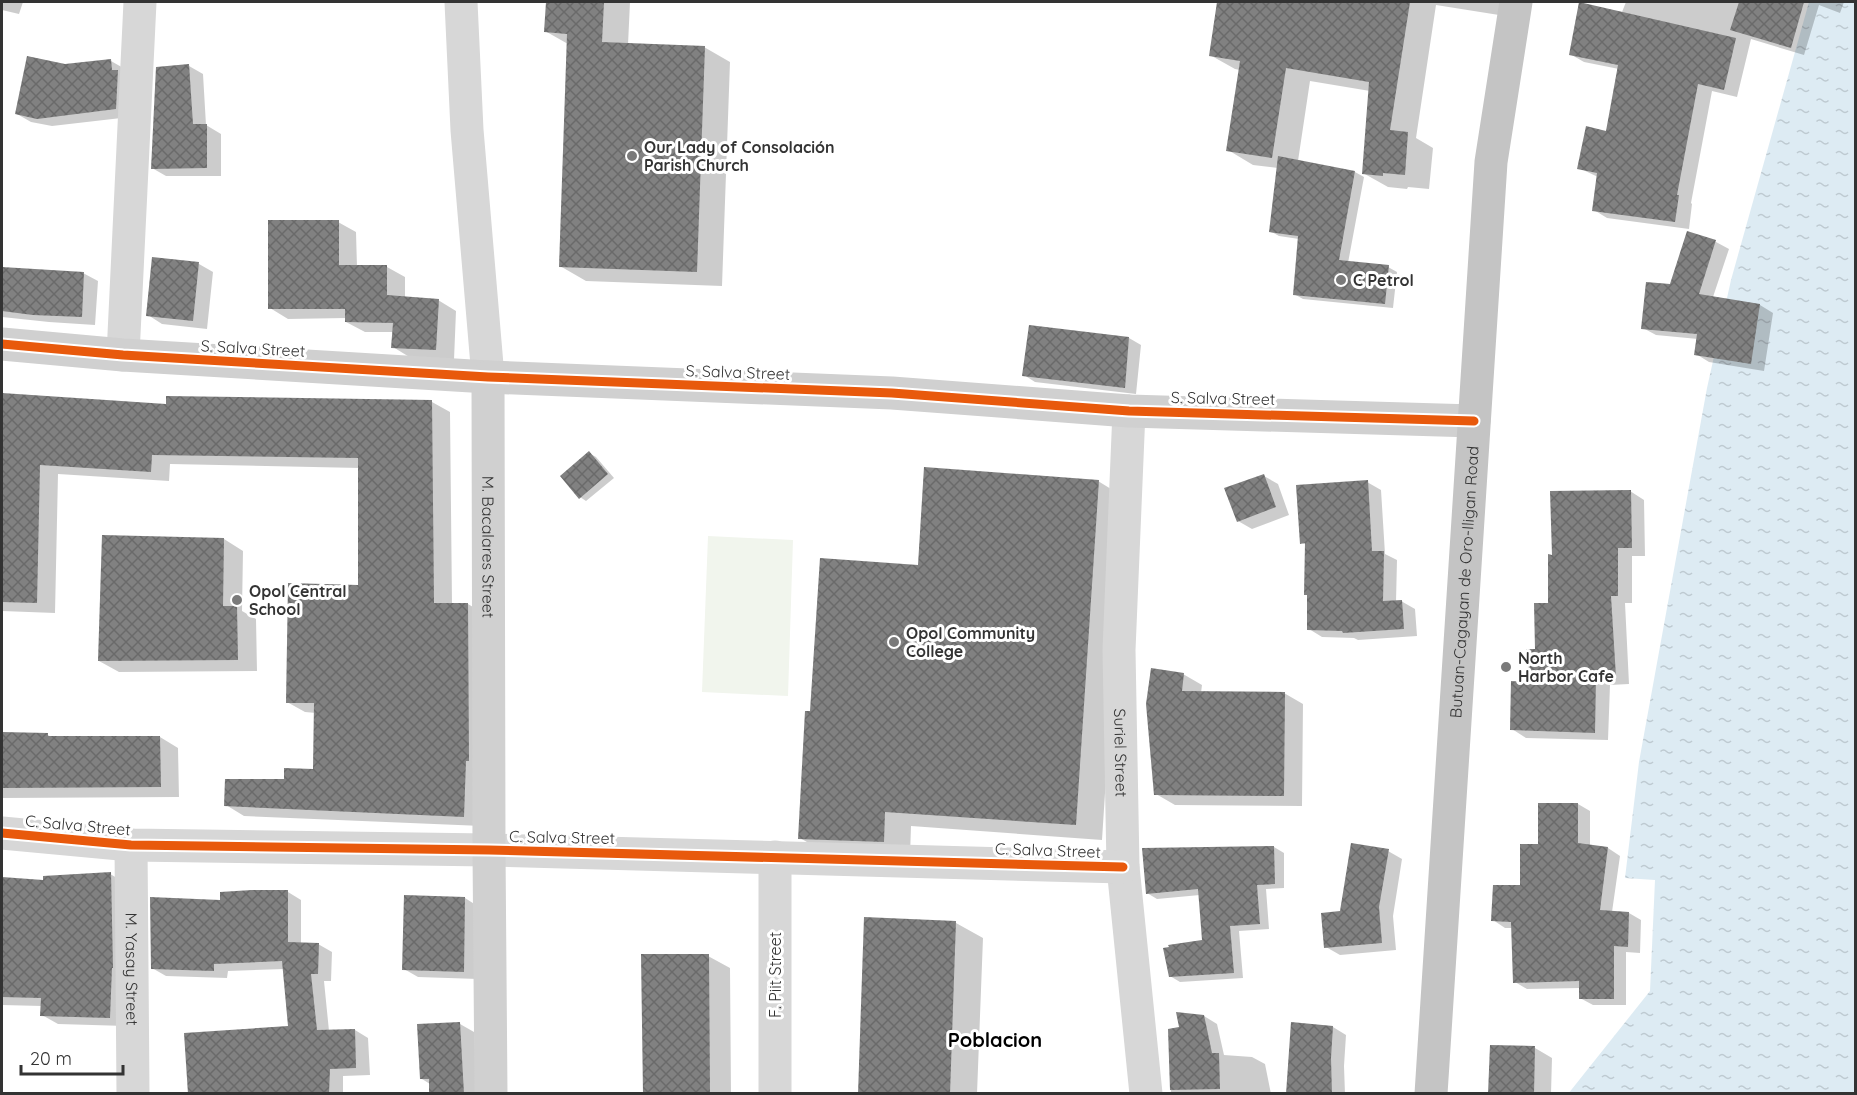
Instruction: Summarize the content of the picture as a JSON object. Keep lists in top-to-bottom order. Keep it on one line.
{"streets":{"highway":["Butuan-Cagayan de Oro-Iligan Road"],"street":["S. Salva Street","M. Bacalares Street","Suriel Street","C. Salva Street","M. Yasay Street","F. Piit Street"]},"crossings":[["S. Salva Street","M. Bacalares Street"],["S. Salva Street","Butuan-Cagayan de Oro-Iligan Road"],["S. Salva Street","Suriel Street"],["M. Bacalares Street","C. Salva Street"],["Suriel Street","C. Salva Street"],["C. Salva Street","M. Yasay Street"],["C. Salva Street","F. Piit Street"]],"districts":["Poblacion"],"places":["Our Lady of Consolación Parish Church","C Petrol","Opol Central School","Opol Community College","North Harbor Cafe"],"scale_bar":"20 m"}
